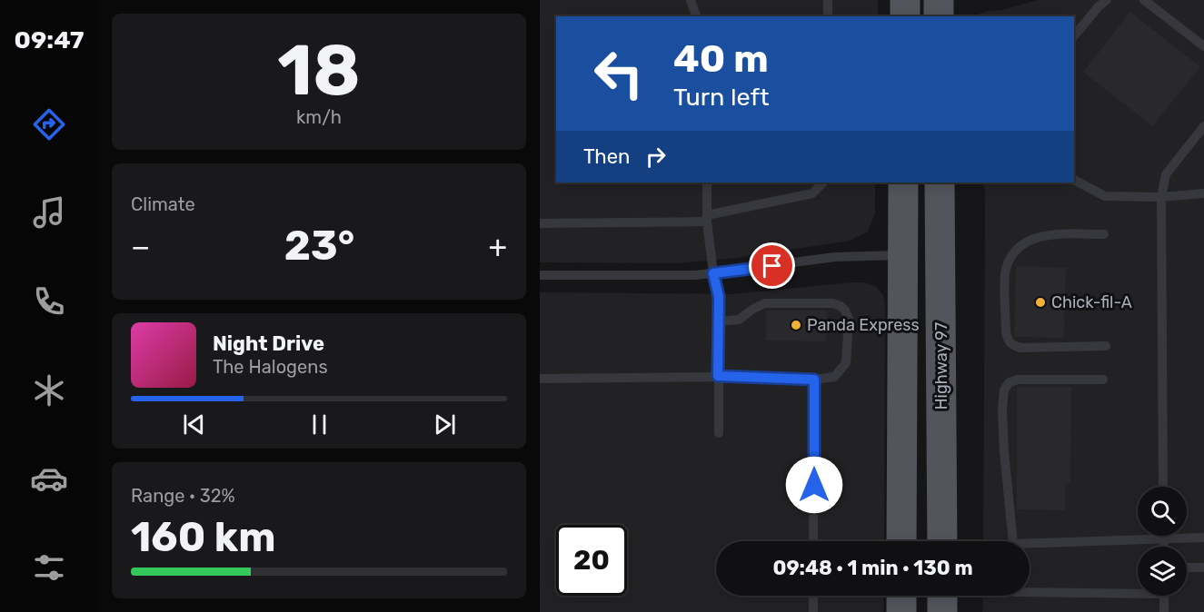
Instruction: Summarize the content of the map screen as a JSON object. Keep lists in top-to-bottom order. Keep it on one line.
{"streets":{"main road":["Highway 97"]},"places":["Chick-fil-A","Panda Express"],"page":{"tabs":"09:47","tile":[["18","km/h"],"Climate",["Range · 32%","160 km"]],"turn":["40 m","Turn left"],"then":"Then","heat":["−","23°","+"],"song":["Night Drive","The Halogens"],"limit":"20","trip":"09:48 · 1 min · 130 m"}}
